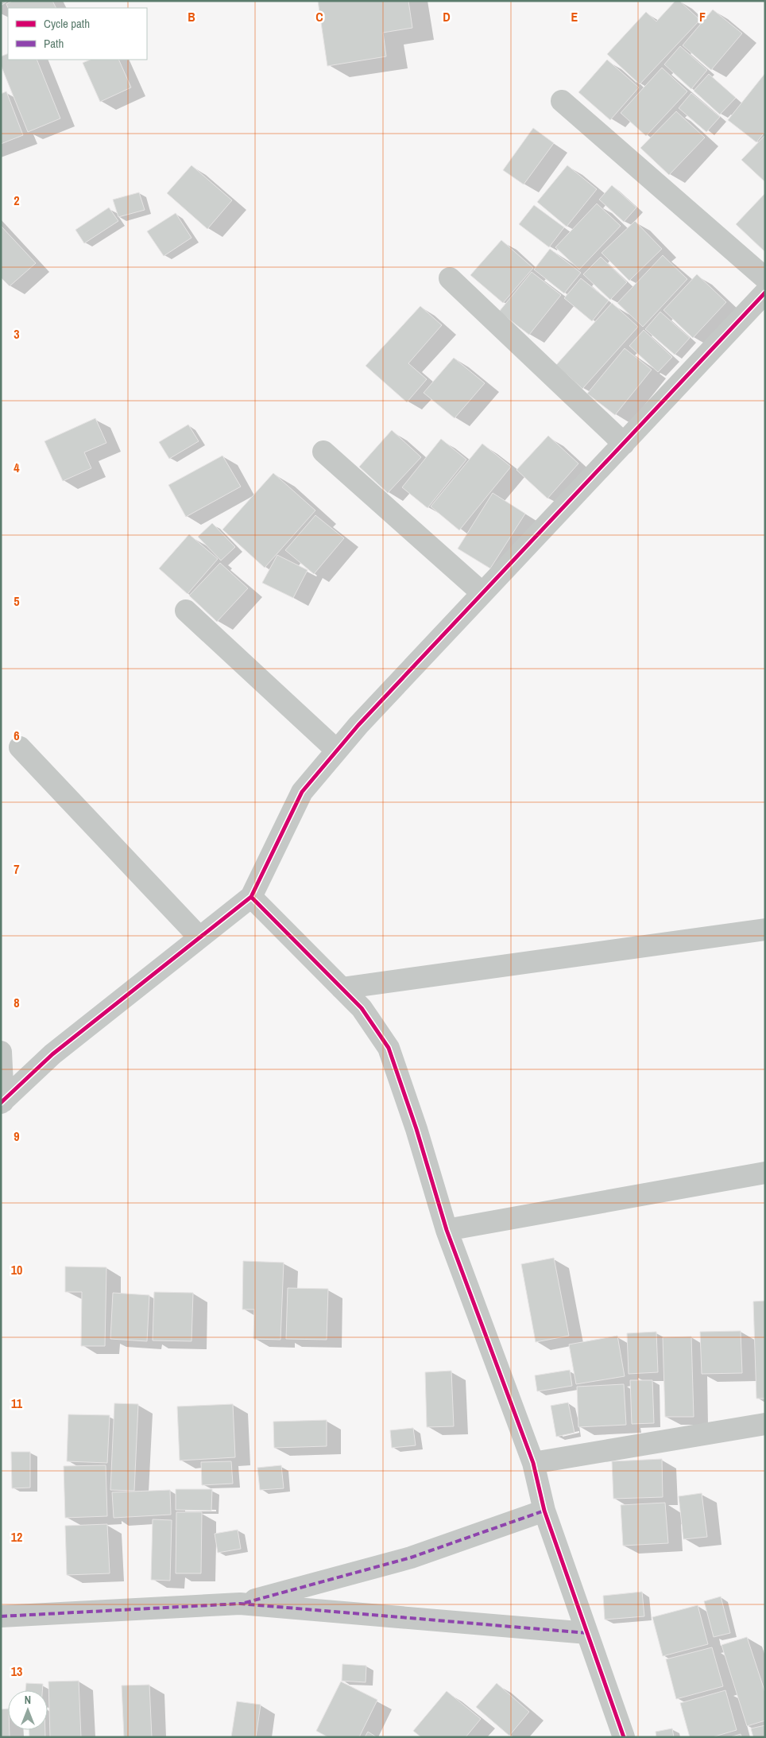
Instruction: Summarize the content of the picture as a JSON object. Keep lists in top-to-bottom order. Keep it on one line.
{"legend":["Cycle path","Path"],"north":"top","grid":{"columns":["B","C","D","E","F"],"rows":["2","3","4","5","6","7","8","9","10","11","12","13"]}}
